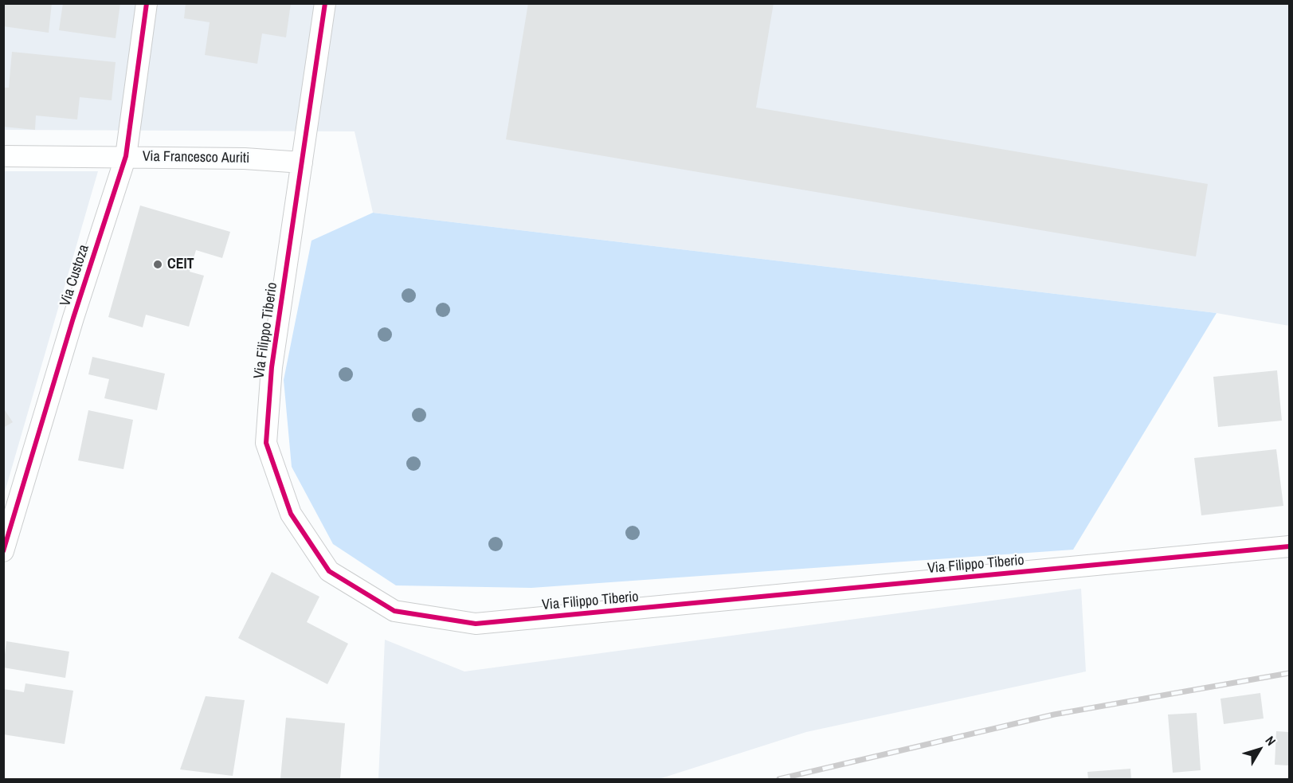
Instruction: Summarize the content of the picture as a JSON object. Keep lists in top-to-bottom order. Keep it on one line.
{"streets":{"street":["Via Francesco Auriti","Via Custoza","Via Filippo Tiberio"]},"crossings":[["Via Francesco Auriti","Via Custoza"],["Via Francesco Auriti","Via Filippo Tiberio"]],"places":["CEIT"],"north":"top right"}
